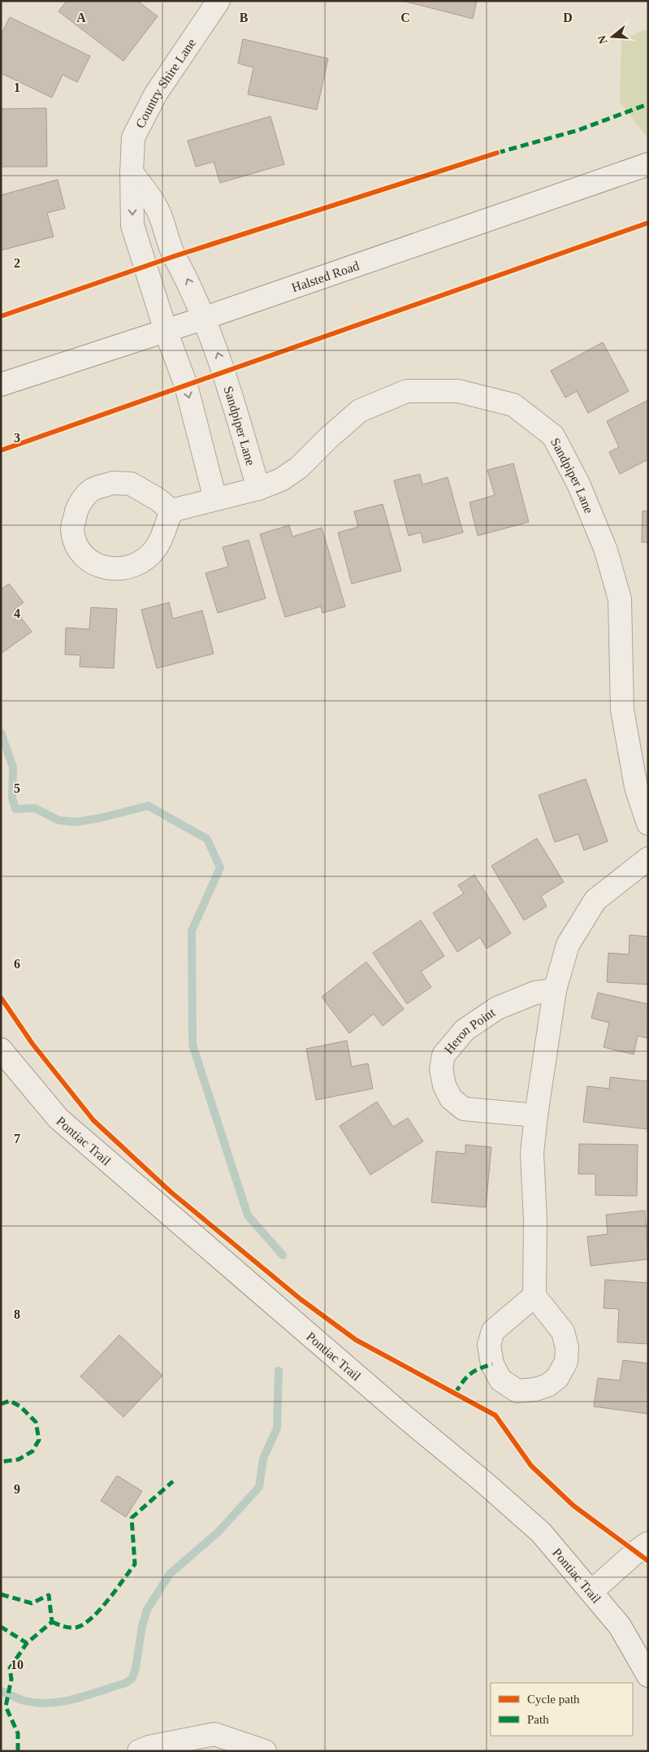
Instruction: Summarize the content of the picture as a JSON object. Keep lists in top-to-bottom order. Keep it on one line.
{"streets":{"street":["Country Shire Lane","Halsted Road","Sandpiper Lane","Heron Point","Pontiac Trail"]},"crossings":[["Country Shire Lane","Halsted Road"],["Halsted Road","Sandpiper Lane"]],"legend":["Cycle path","Path"],"north":"left","grid":{"columns":["A","B","C","D"],"rows":["1","2","3","4","5","6","7","8","9","10"]}}
